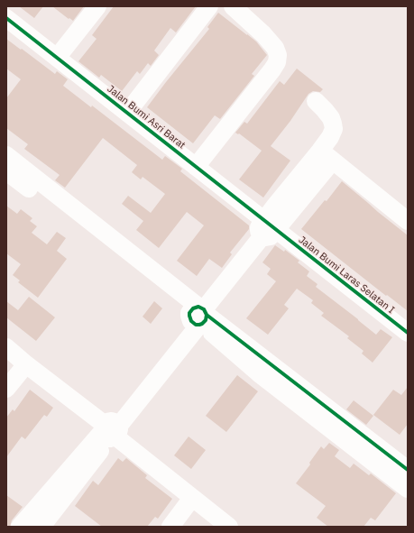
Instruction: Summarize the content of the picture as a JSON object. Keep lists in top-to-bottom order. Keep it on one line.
{"streets":{"street":["Jalan Bumi Asri Barat","Jalan Bumi Laras Selatan I"]},"crossings":[["Jalan Bumi Asri Barat","Jalan Bumi Laras Selatan I"]]}
